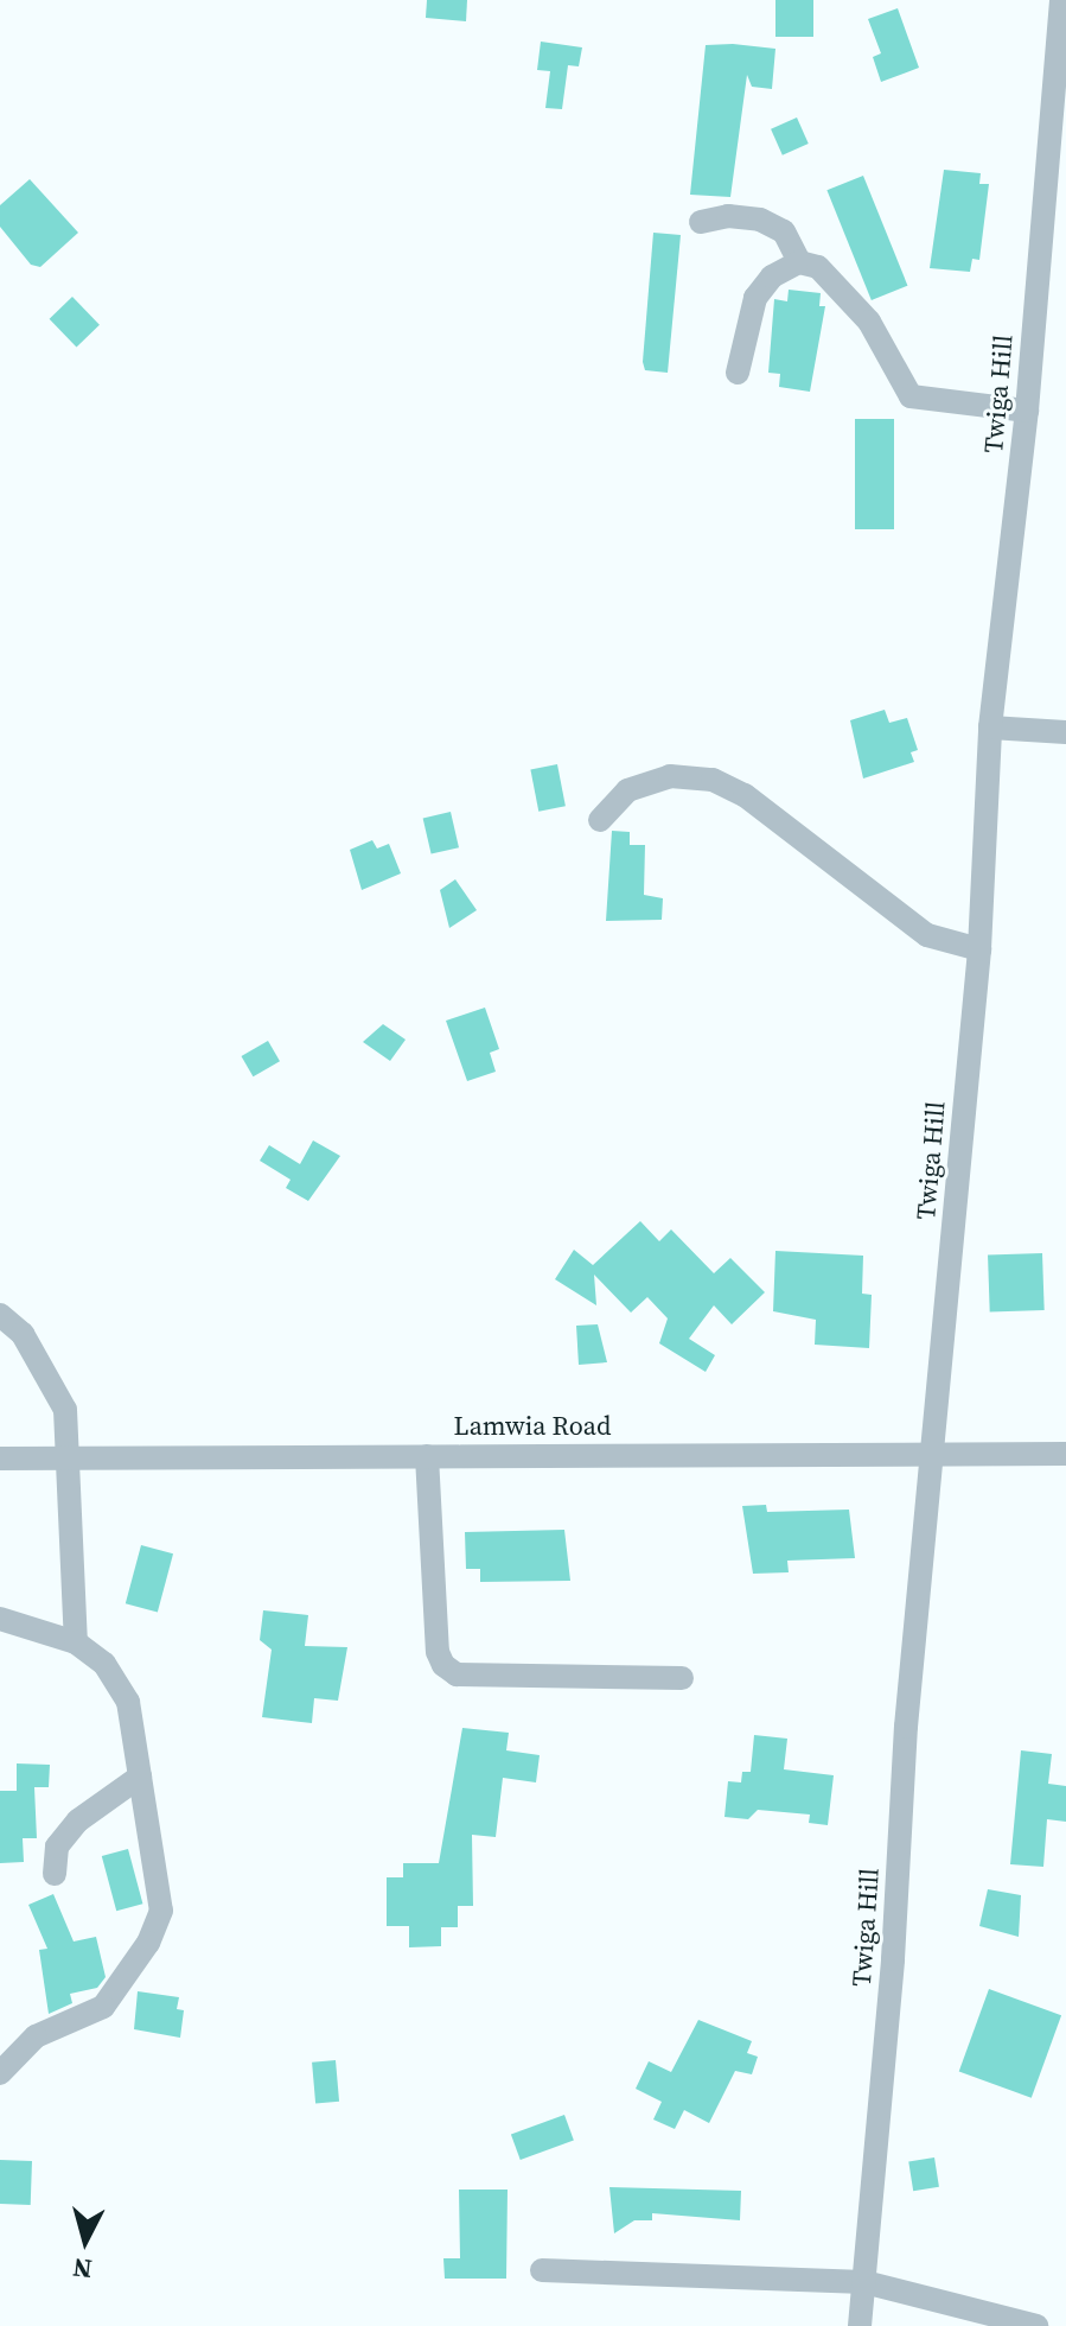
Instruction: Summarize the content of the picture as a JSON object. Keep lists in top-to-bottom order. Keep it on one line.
{"streets":{"street":["Twiga Hill","Lamwia Road"]},"crossings":[["Twiga Hill","Lamwia Road"]],"north":"bottom"}
